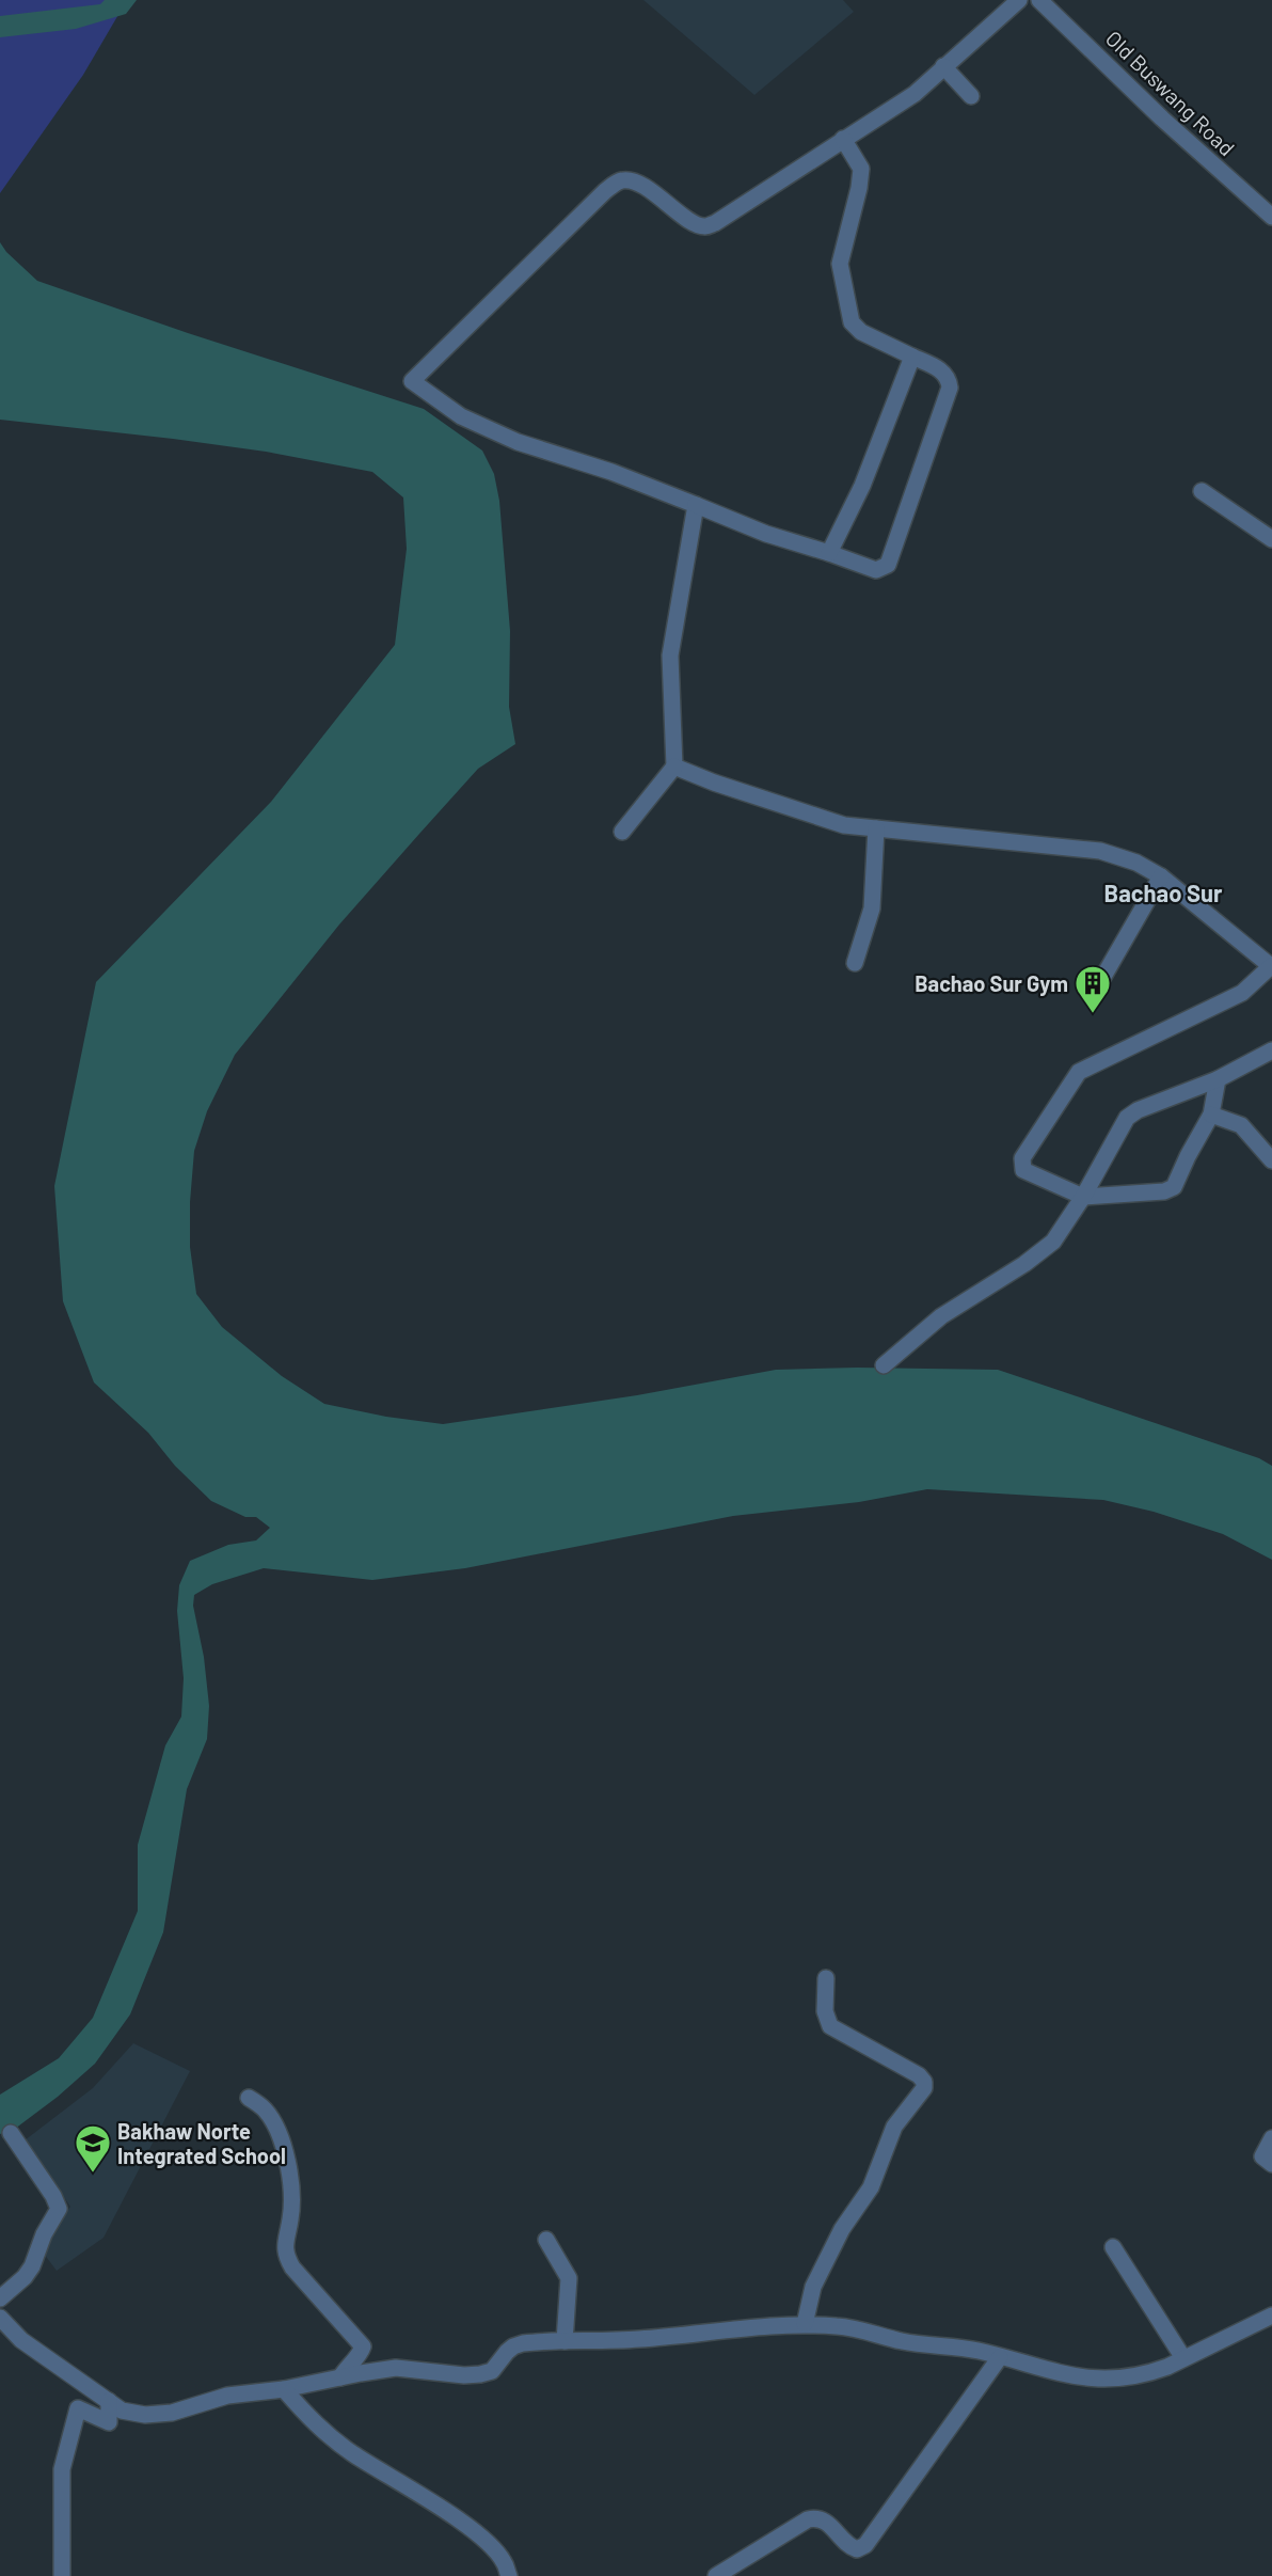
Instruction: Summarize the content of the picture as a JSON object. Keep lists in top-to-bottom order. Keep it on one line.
{"streets":{"street":["Old Buswang Road"]},"districts":["Bachao Sur"],"places":{"building":["Bachao Sur Gym"],"school or university":["Bakhaw Norte Integrated School"]}}
